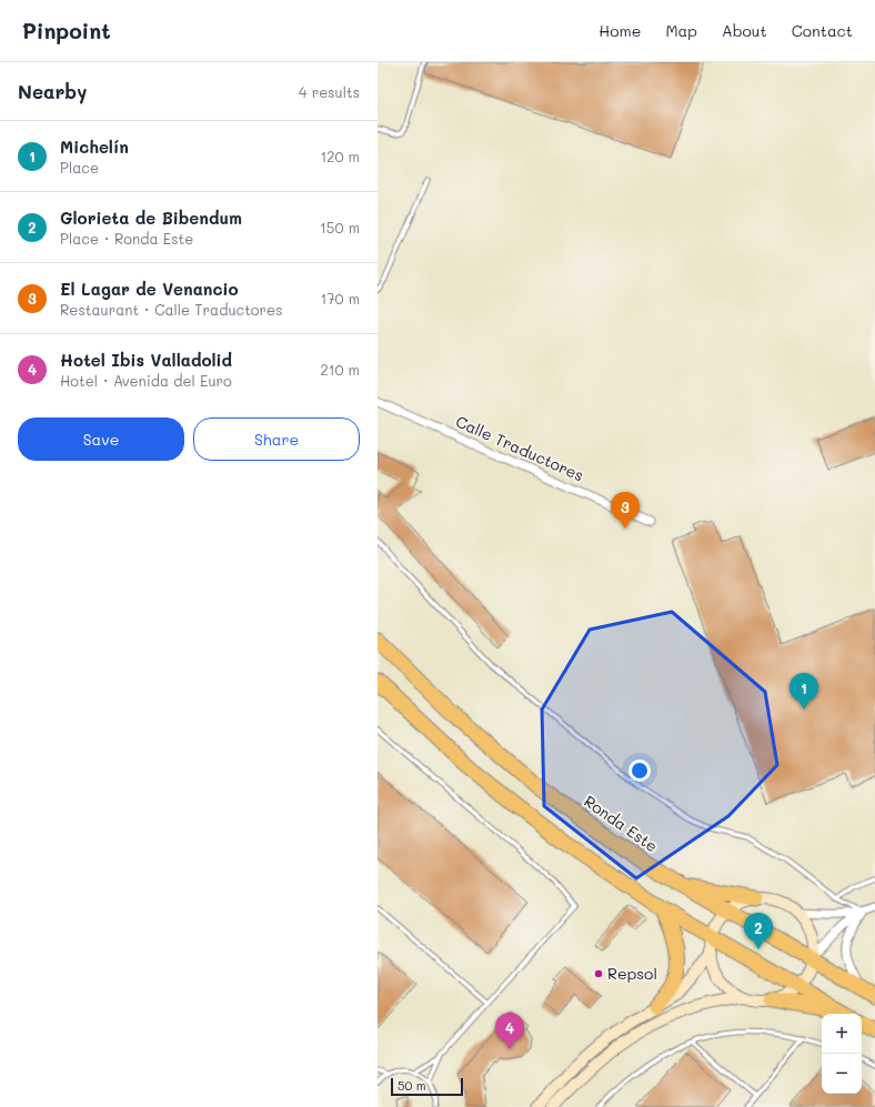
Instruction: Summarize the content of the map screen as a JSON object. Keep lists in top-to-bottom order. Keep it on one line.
{"streets":{"highway":["Ronda Este"],"street":["Calle Traductores"]},"places":["Repsol"],"scale_bar":"50 m","page":{"header":"Pinpoint","nav":["Home","Map","About","Contact"],"heading":["Nearby","4 results"],"list":[{"mark":"1","name":"Michelín","note":"Place","value":"120 m"},{"mark":"2","name":"Glorieta de Bibendum","note":"Place · Ronda Este","value":"150 m"},{"mark":"3","name":"El Lagar de Venancio","note":"Restaurant · Calle Traductores","value":"170 m"},{"mark":"4","name":"Hotel Ibis Valladolid","note":"Hotel · Avenida del Euro","value":"210 m"}],"buttons":["Save","Share"],"pins":["3","1","2","4"],"map_buttons":["+","−"],"scale":"50 m"}}
